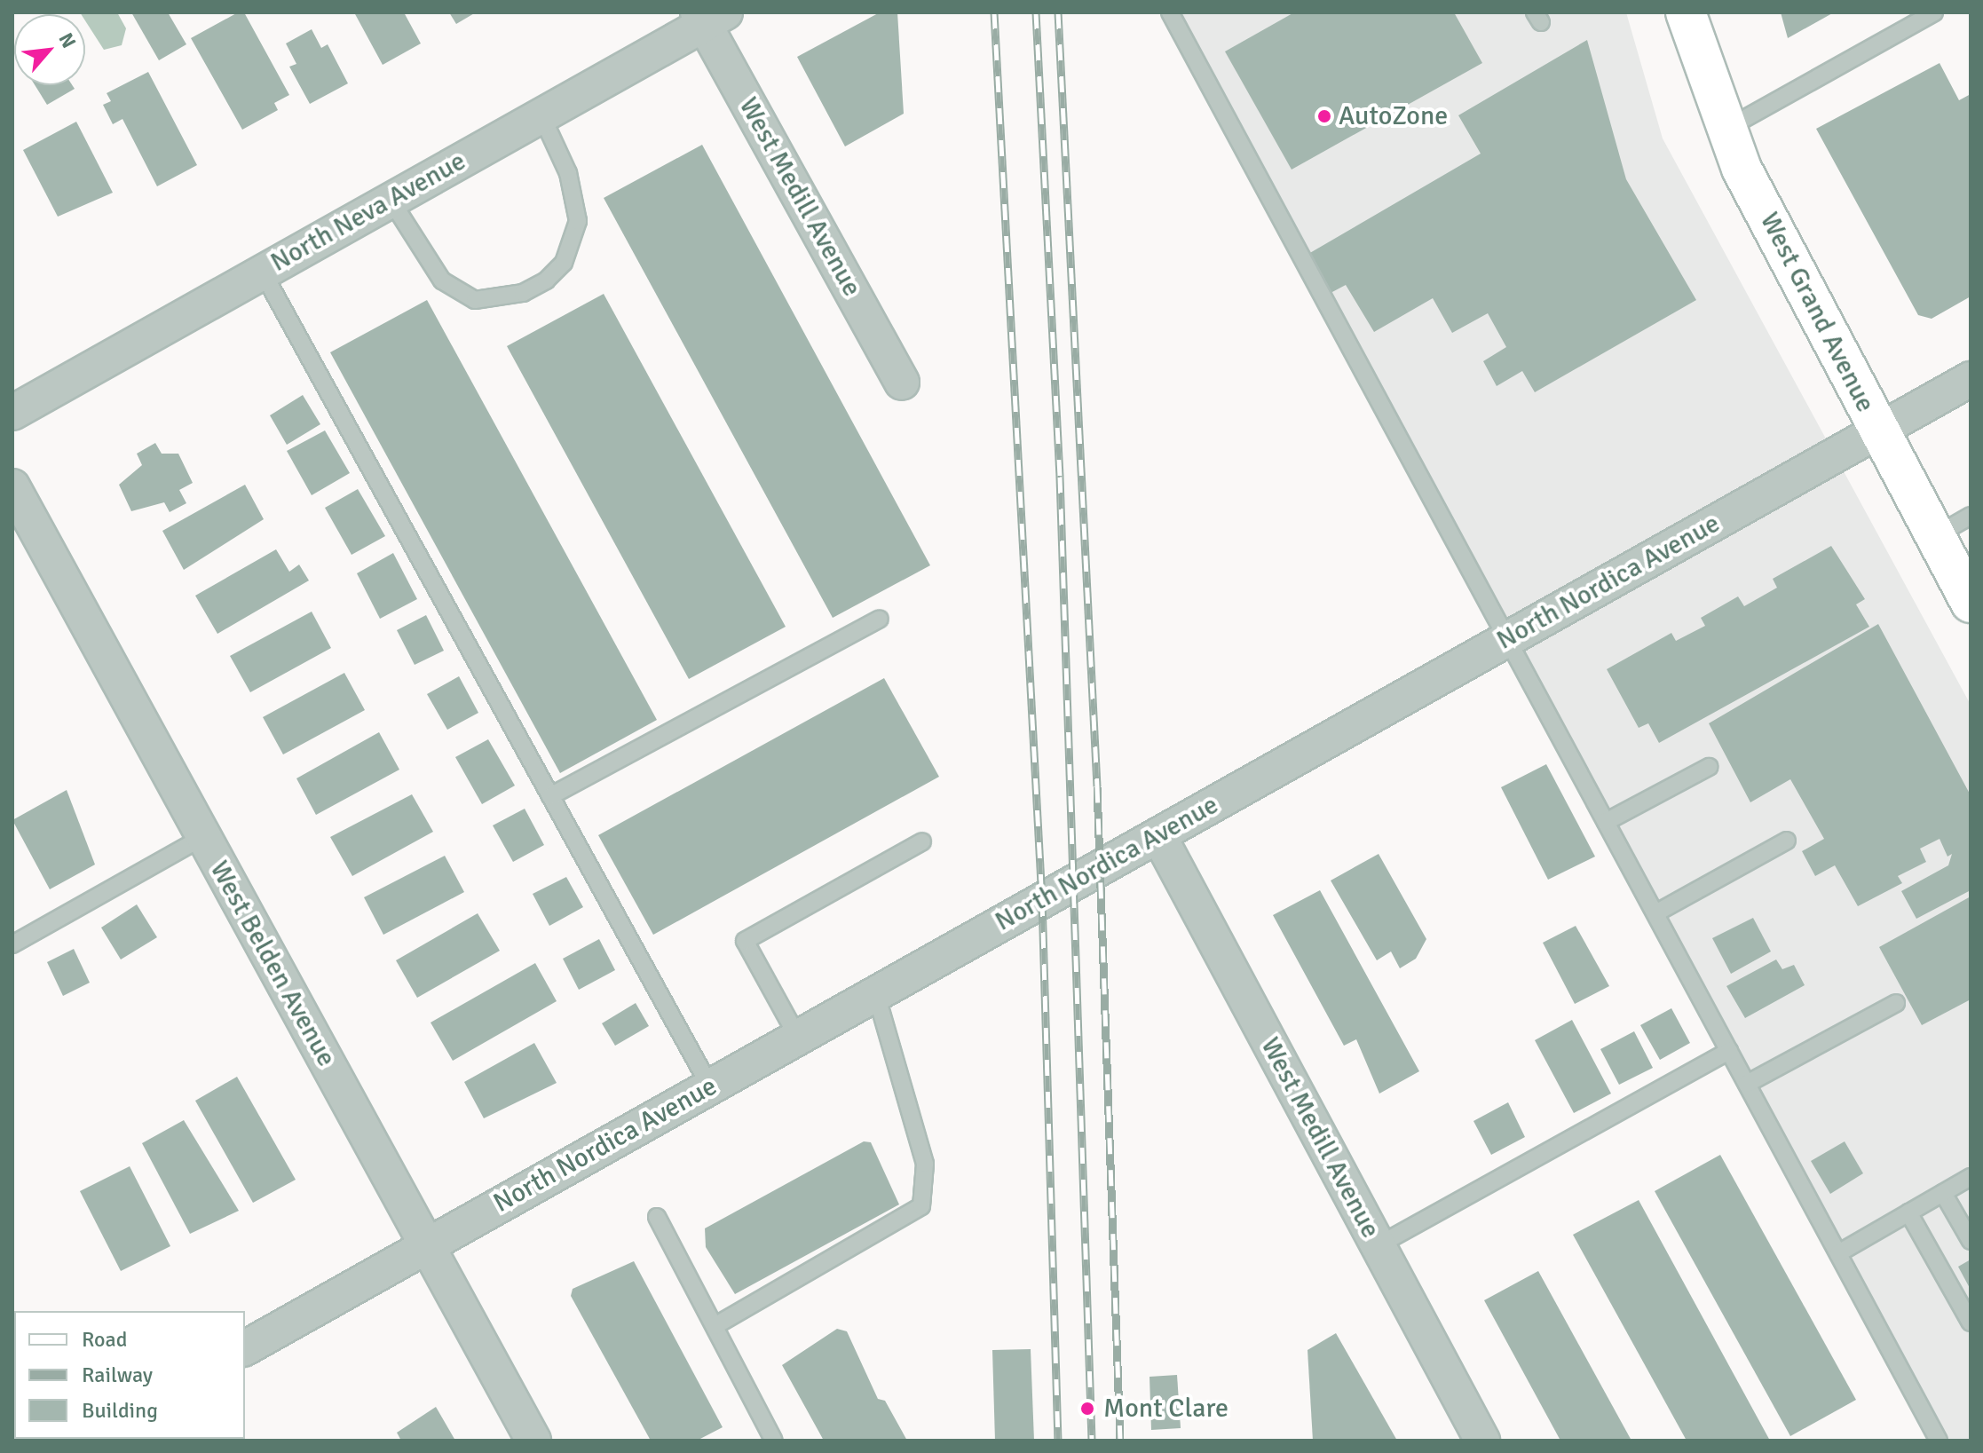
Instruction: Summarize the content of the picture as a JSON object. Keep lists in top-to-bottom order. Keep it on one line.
{"streets":{"main road":["West Grand Avenue"],"street":["West Medill Avenue","North Neva Avenue","North Nordica Avenue","West Belden Avenue"]},"crossings":[["West Medill Avenue","North Neva Avenue"],["West Medill Avenue","North Nordica Avenue"],["West Grand Avenue","North Nordica Avenue"],["North Nordica Avenue","West Belden Avenue"]],"places":["AutoZone","Mont Clare"],"legend":["Road","Railway","Building"],"north":"top right"}
